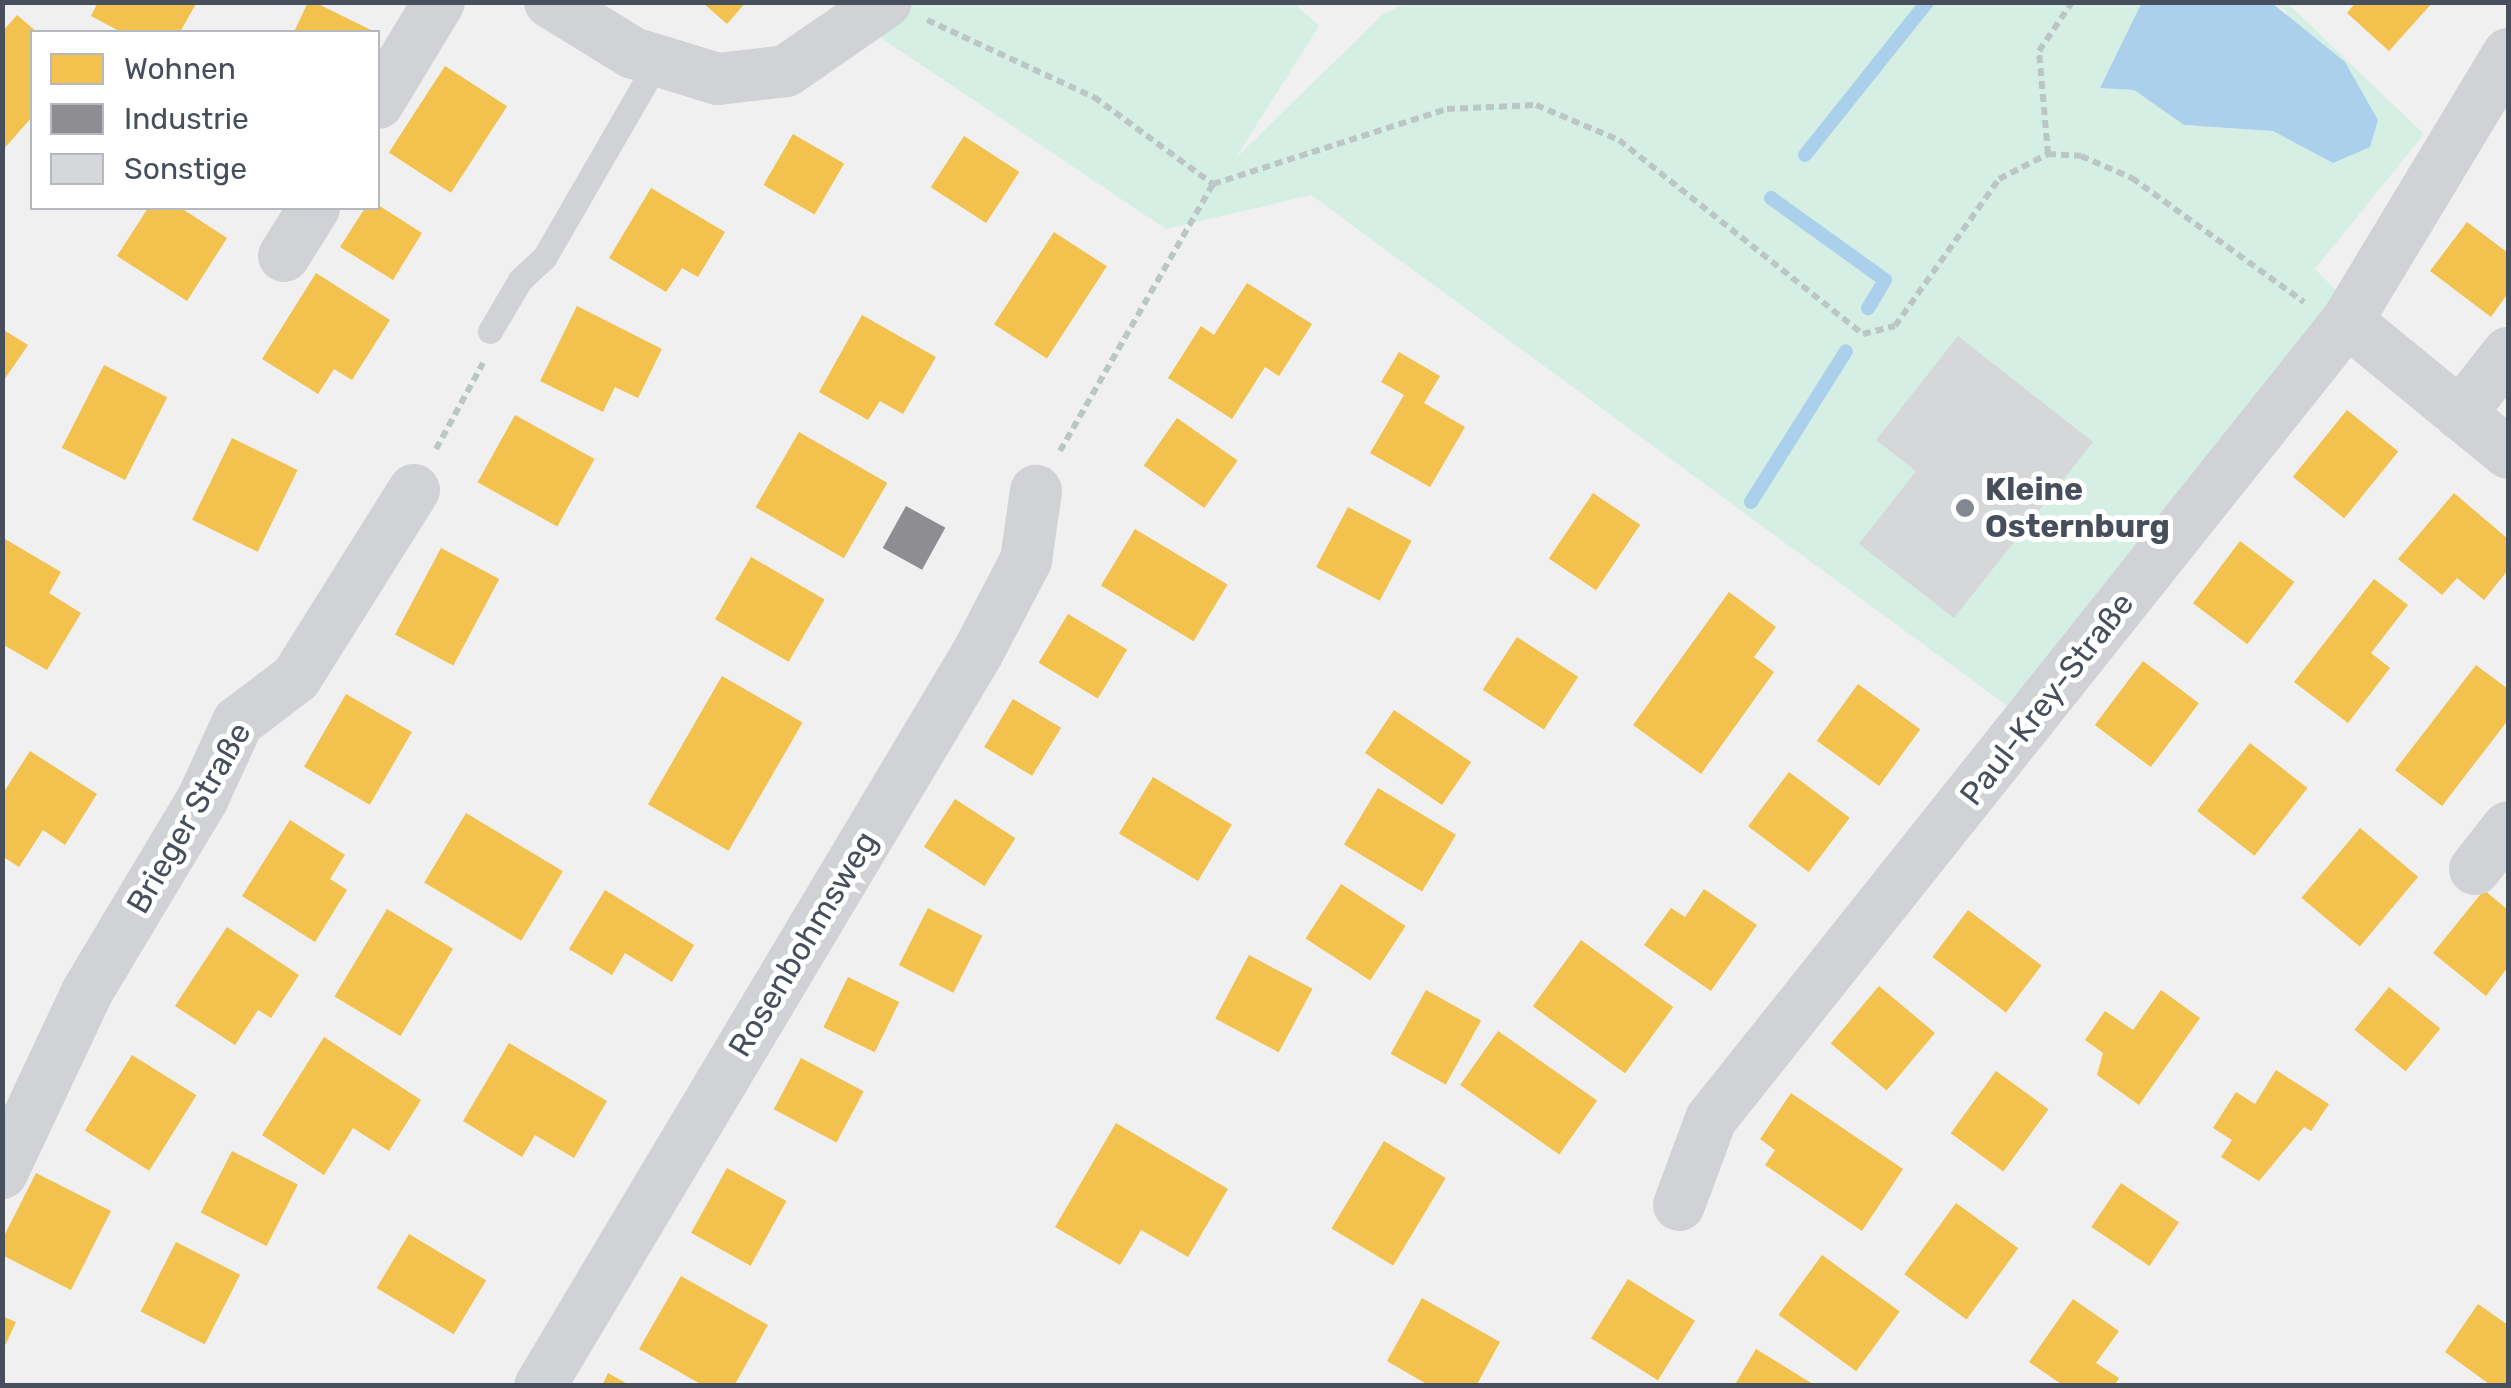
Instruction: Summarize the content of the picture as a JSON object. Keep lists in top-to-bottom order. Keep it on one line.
{"streets":{"street":["Paul-Krey-Straße","Brieger Straße","Rosenbohmsweg"]},"places":["Kleine Osternburg"],"legend":["Wohnen","Industrie","Sonstige"]}
